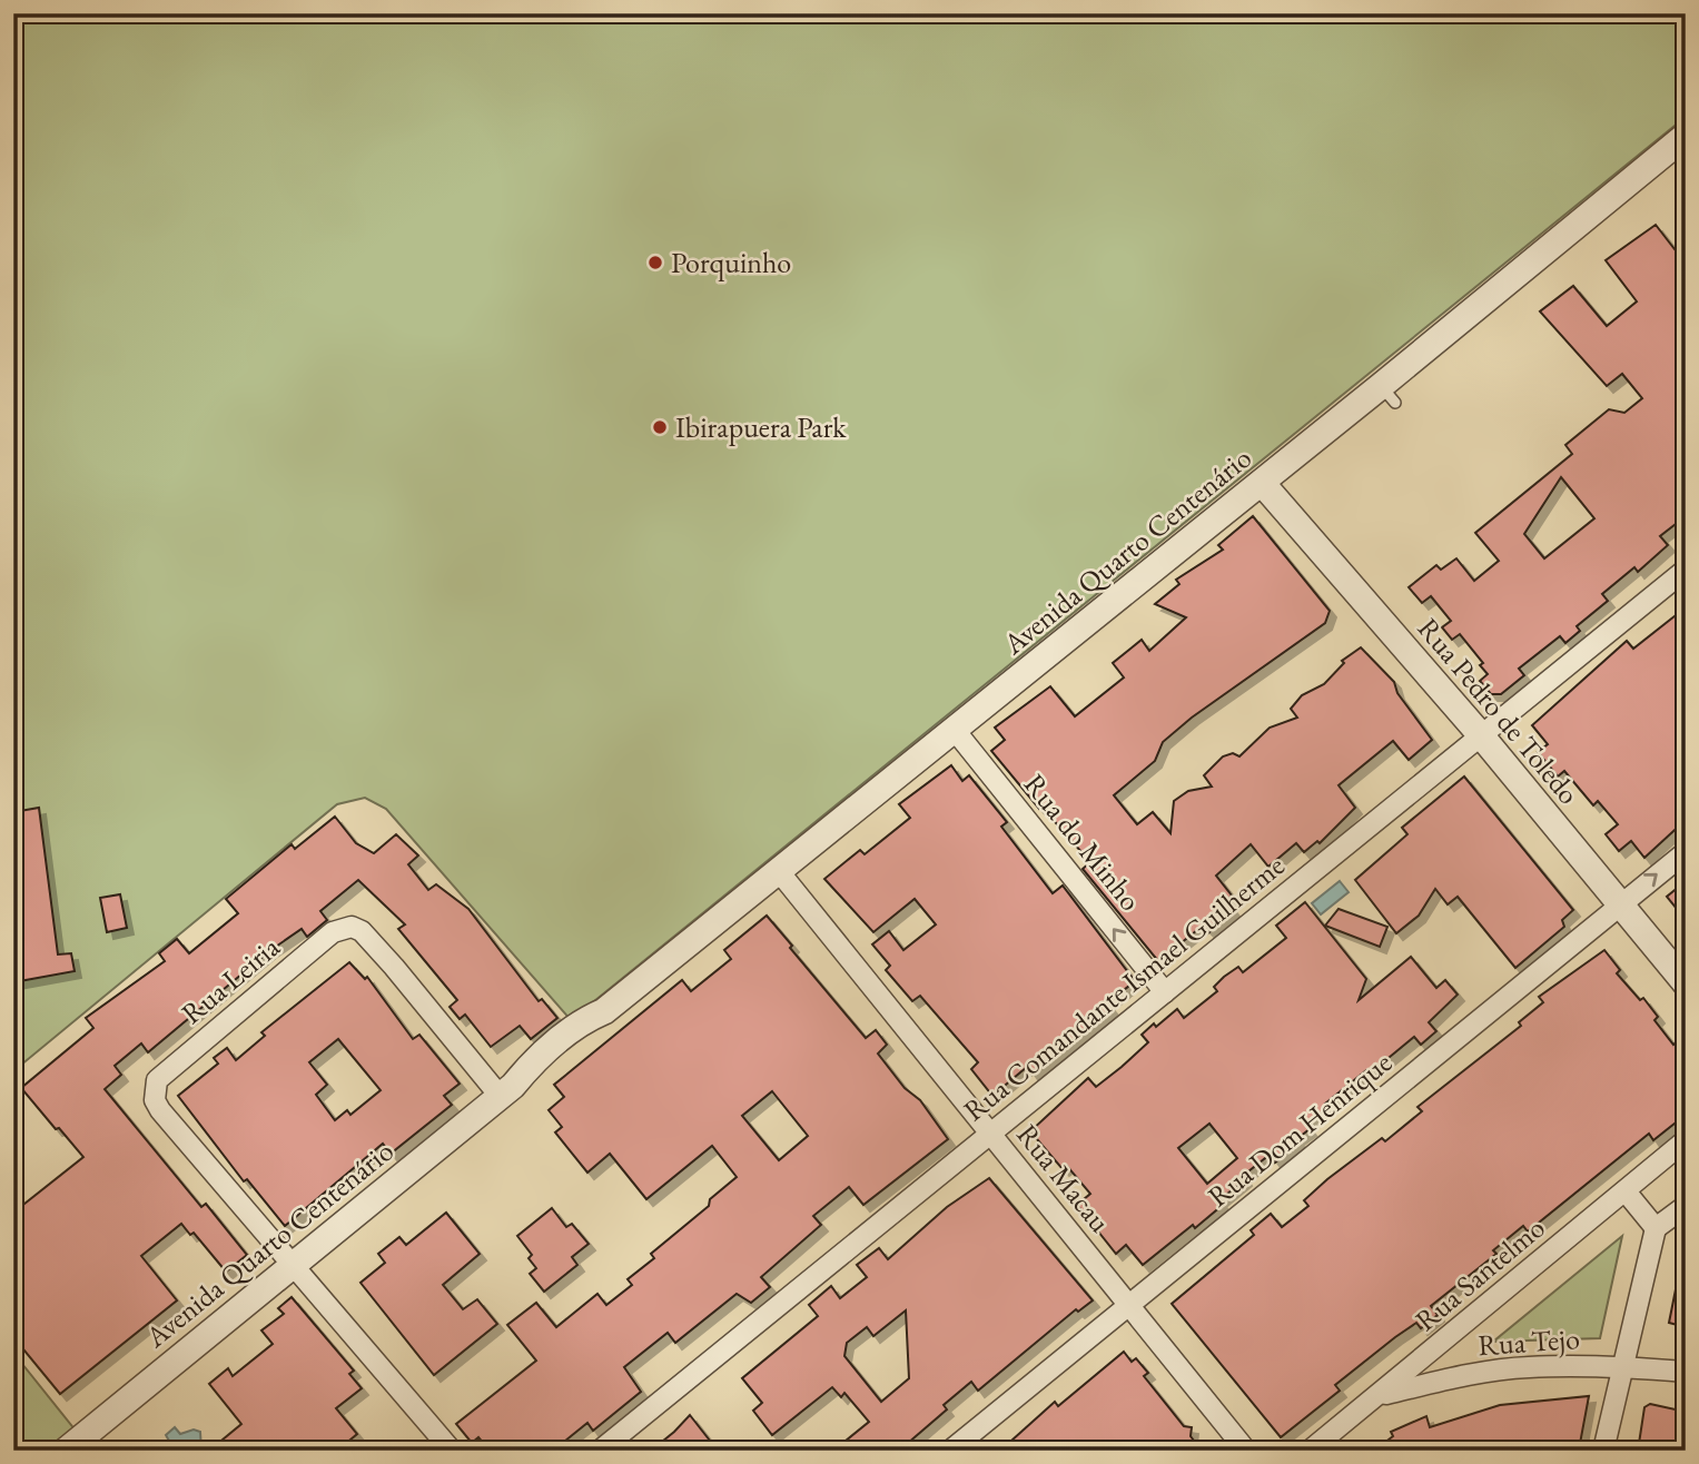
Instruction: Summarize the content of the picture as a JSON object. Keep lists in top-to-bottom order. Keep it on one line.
{"streets":{"street":["Avenida Quarto Centenário","Rua Pedro de Toledo","Rua do Minho","Rua Leiria","Rua Comandante Ismael Guilherme","Rua Dom Henrique","Rua Macau","Rua Santelmo","Rua Tejo"]},"crossings":[["Avenida Quarto Centenário","Rua Pedro de Toledo"],["Avenida Quarto Centenário","Rua do Minho"],["Avenida Quarto Centenário","Rua Leiria"],["Avenida Quarto Centenário","Rua Macau"],["Rua Pedro de Toledo","Rua Comandante Ismael Guilherme"],["Rua Pedro de Toledo","Rua Dom Henrique"],["Rua do Minho","Rua Comandante Ismael Guilherme"],["Rua Comandante Ismael Guilherme","Rua Macau"],["Rua Dom Henrique","Rua Macau"],["Rua Santelmo","Rua Tejo"]],"one_way":["Rua do Minho"],"places":["Porquinho","Ibirapuera Park"]}
